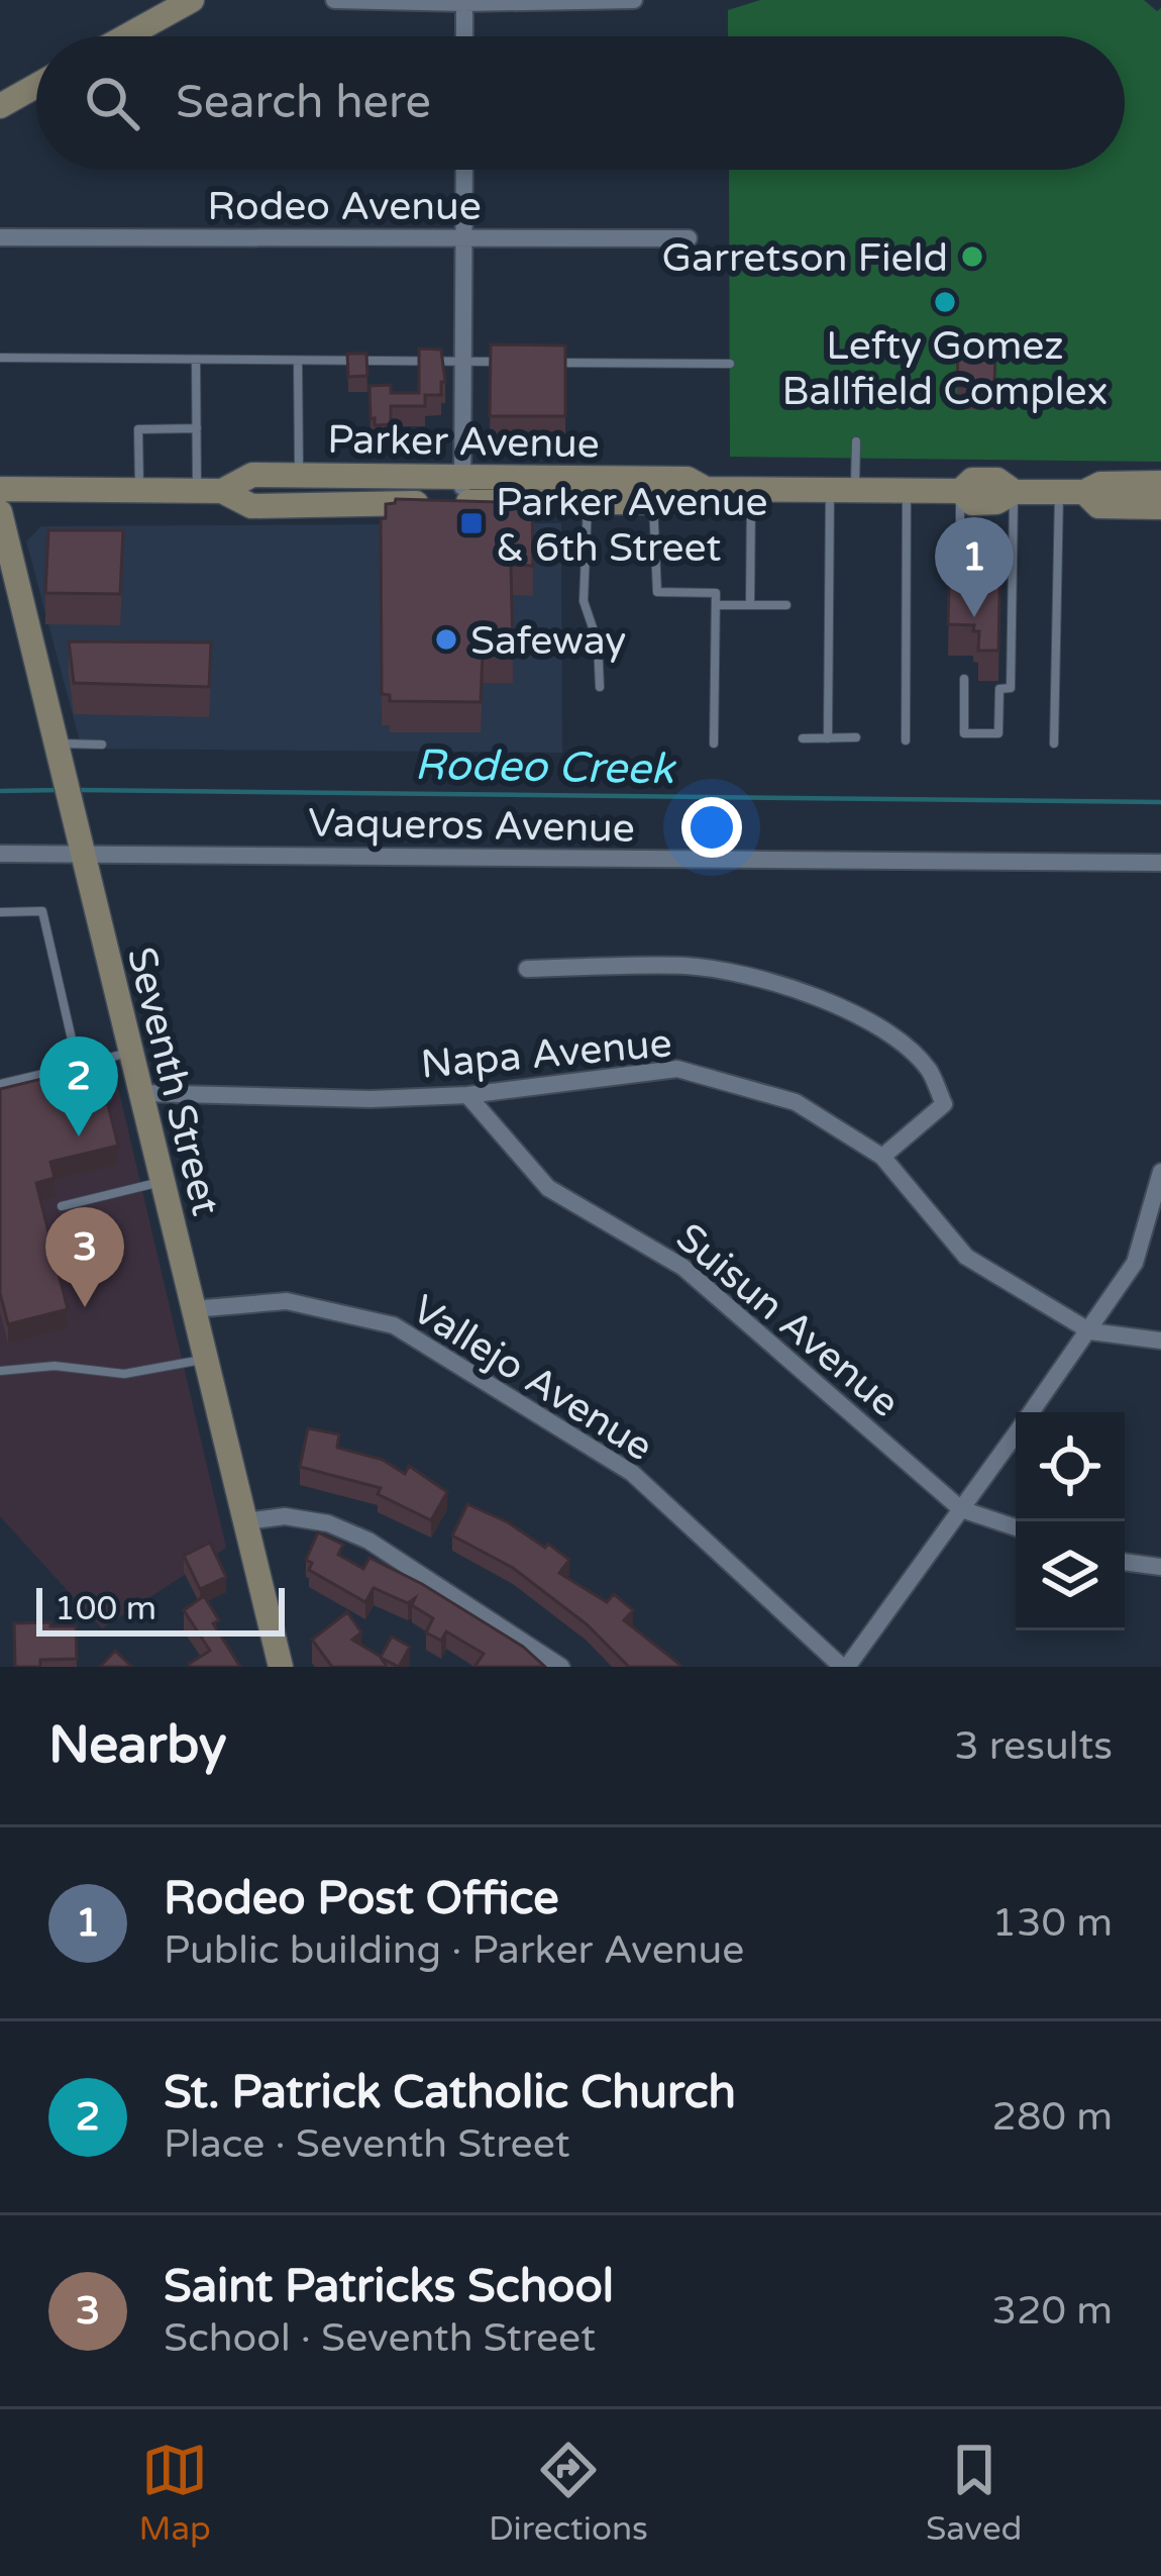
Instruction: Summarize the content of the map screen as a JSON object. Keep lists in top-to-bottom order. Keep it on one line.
{"streets":{"main road":["Parker Avenue","Seventh Street"],"street":["Rodeo Avenue","Vaqueros Avenue","Napa Avenue","Suisun Avenue","Vallejo Avenue"]},"crossings":[["Vaqueros Avenue","Seventh Street"],["Napa Avenue","Seventh Street"],["Napa Avenue","Suisun Avenue"],["Seventh Street","Vallejo Avenue"]],"water":["Rodeo Creek"],"places":{"other":["Garretson Field","Lefty Gomez Ballfield Complex","Safeway"],"transit":["Parker Avenue & 6th Street"]},"scale_bar":"100 m","page":{"search":"Search here","pins":["1","2","3"],"scale":"100 m","heading":["Nearby","3 results"],"list":[{"mark":"1","name":"Rodeo Post Office","note":"Public building · Parker Avenue","value":"130 m"},{"mark":"2","name":"St. Patrick Catholic Church","note":"Place · Seventh Street","value":"280 m"},{"mark":"3","name":"Saint Patricks School","note":"School · Seventh Street","value":"320 m"}],"nav":["Map","Directions","Saved"]}}
